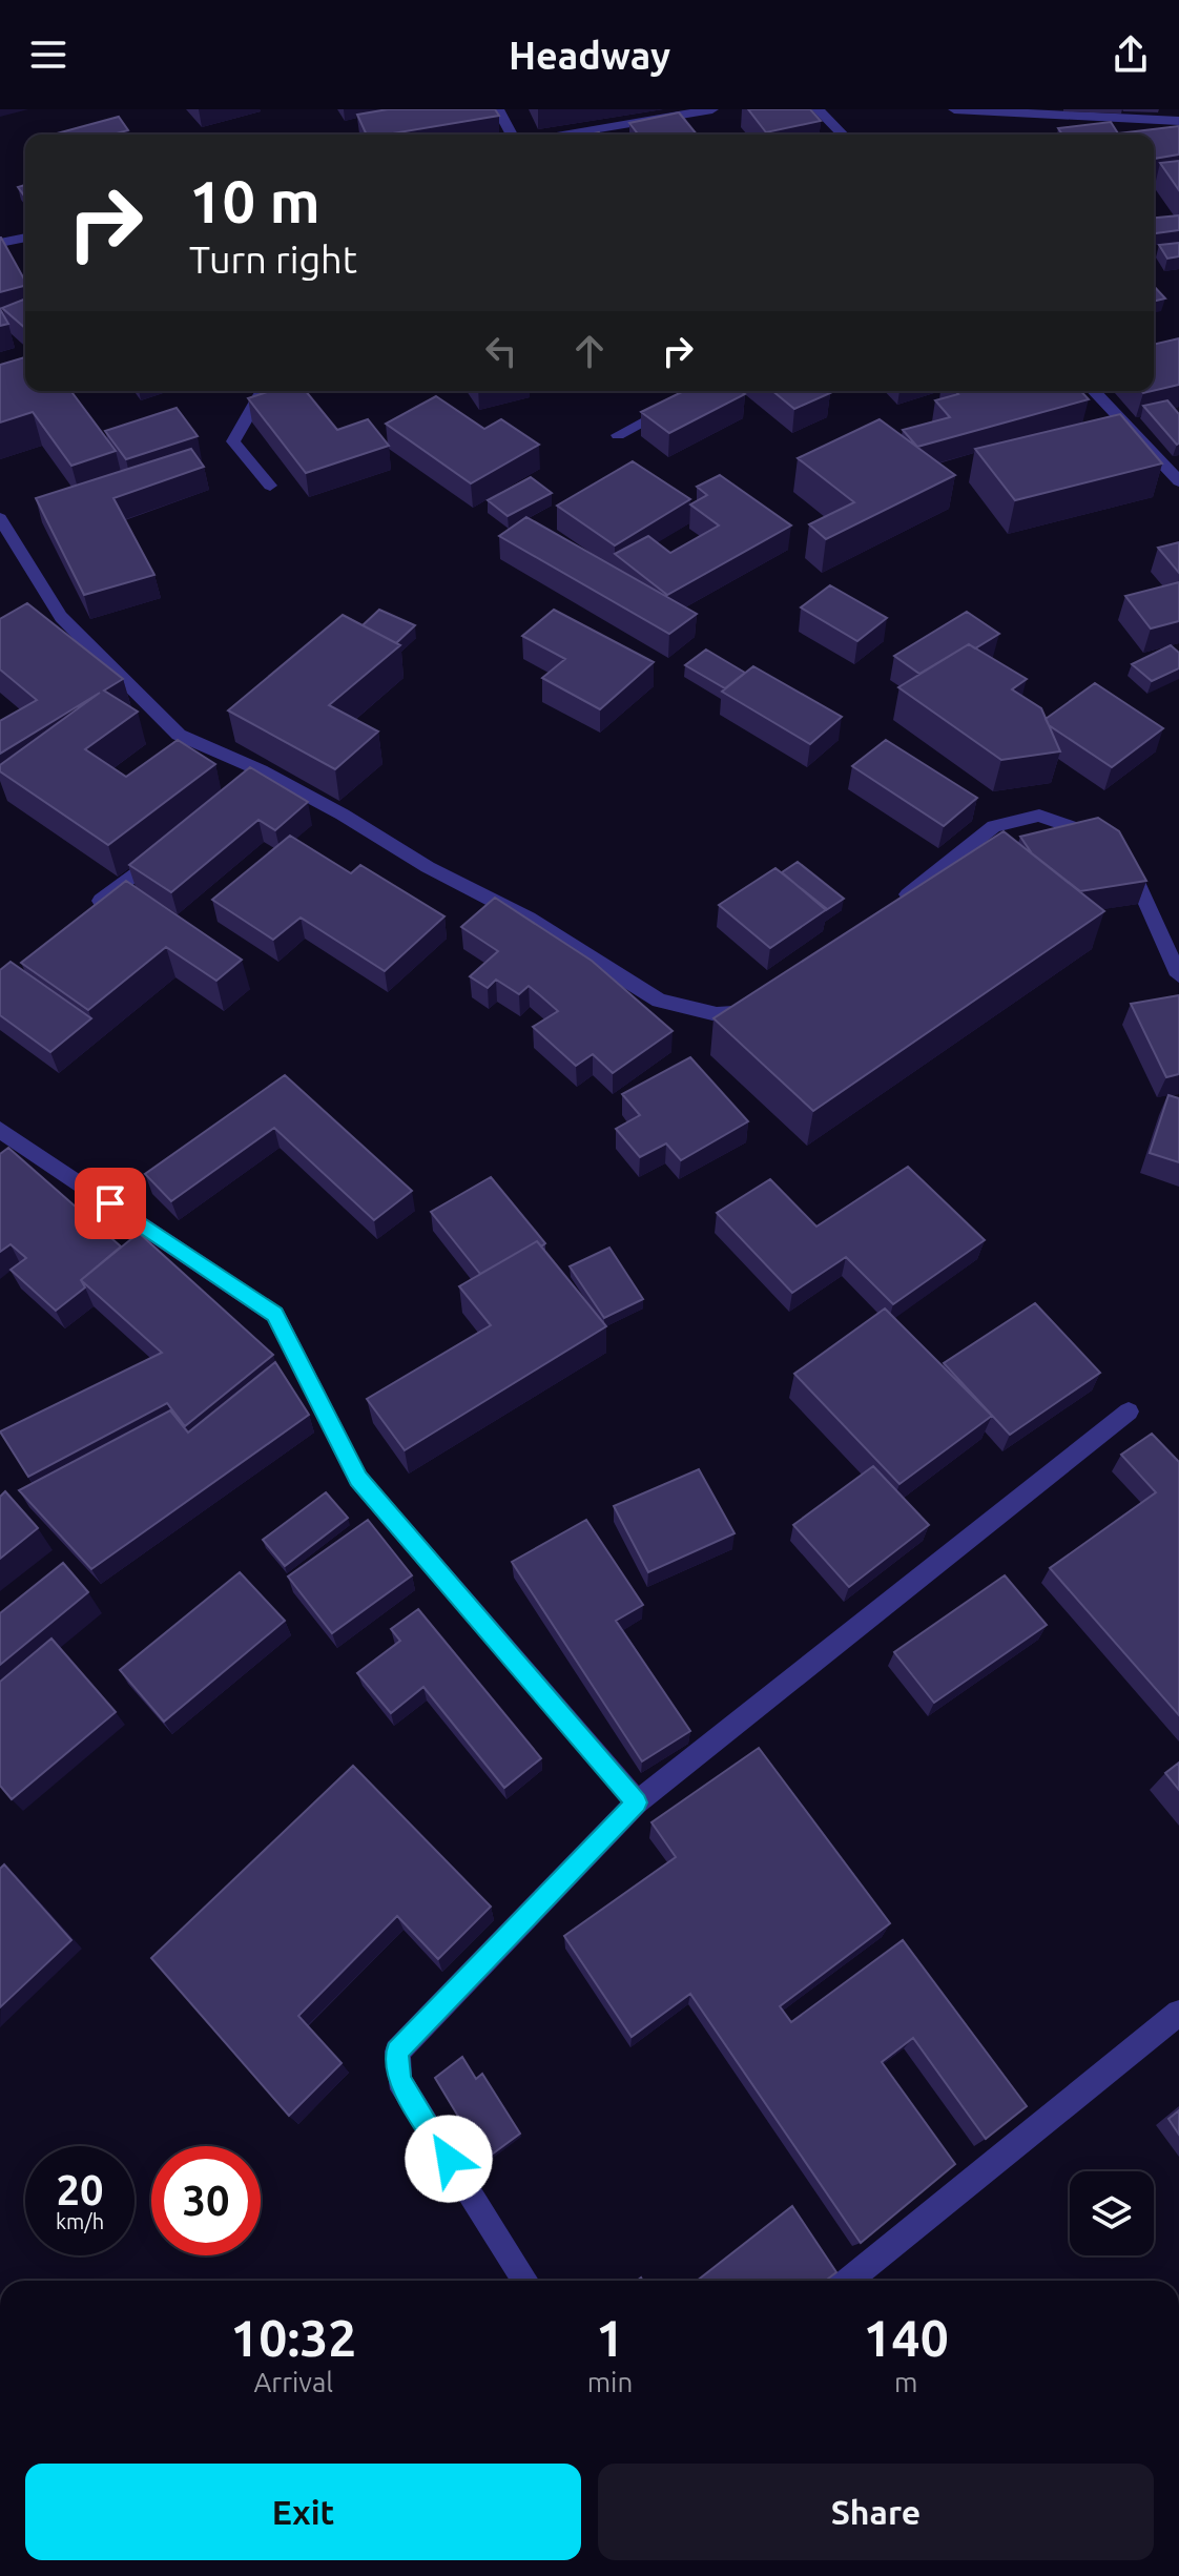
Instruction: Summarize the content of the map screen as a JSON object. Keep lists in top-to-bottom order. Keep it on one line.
{"page":{"header":"Headway","turn":["10 m","Turn right"],"speed":"20 km/h","limit":"30","eta":["10:32","Arrival","1","min","140","m"],"buttons":["Exit","Share"]}}
